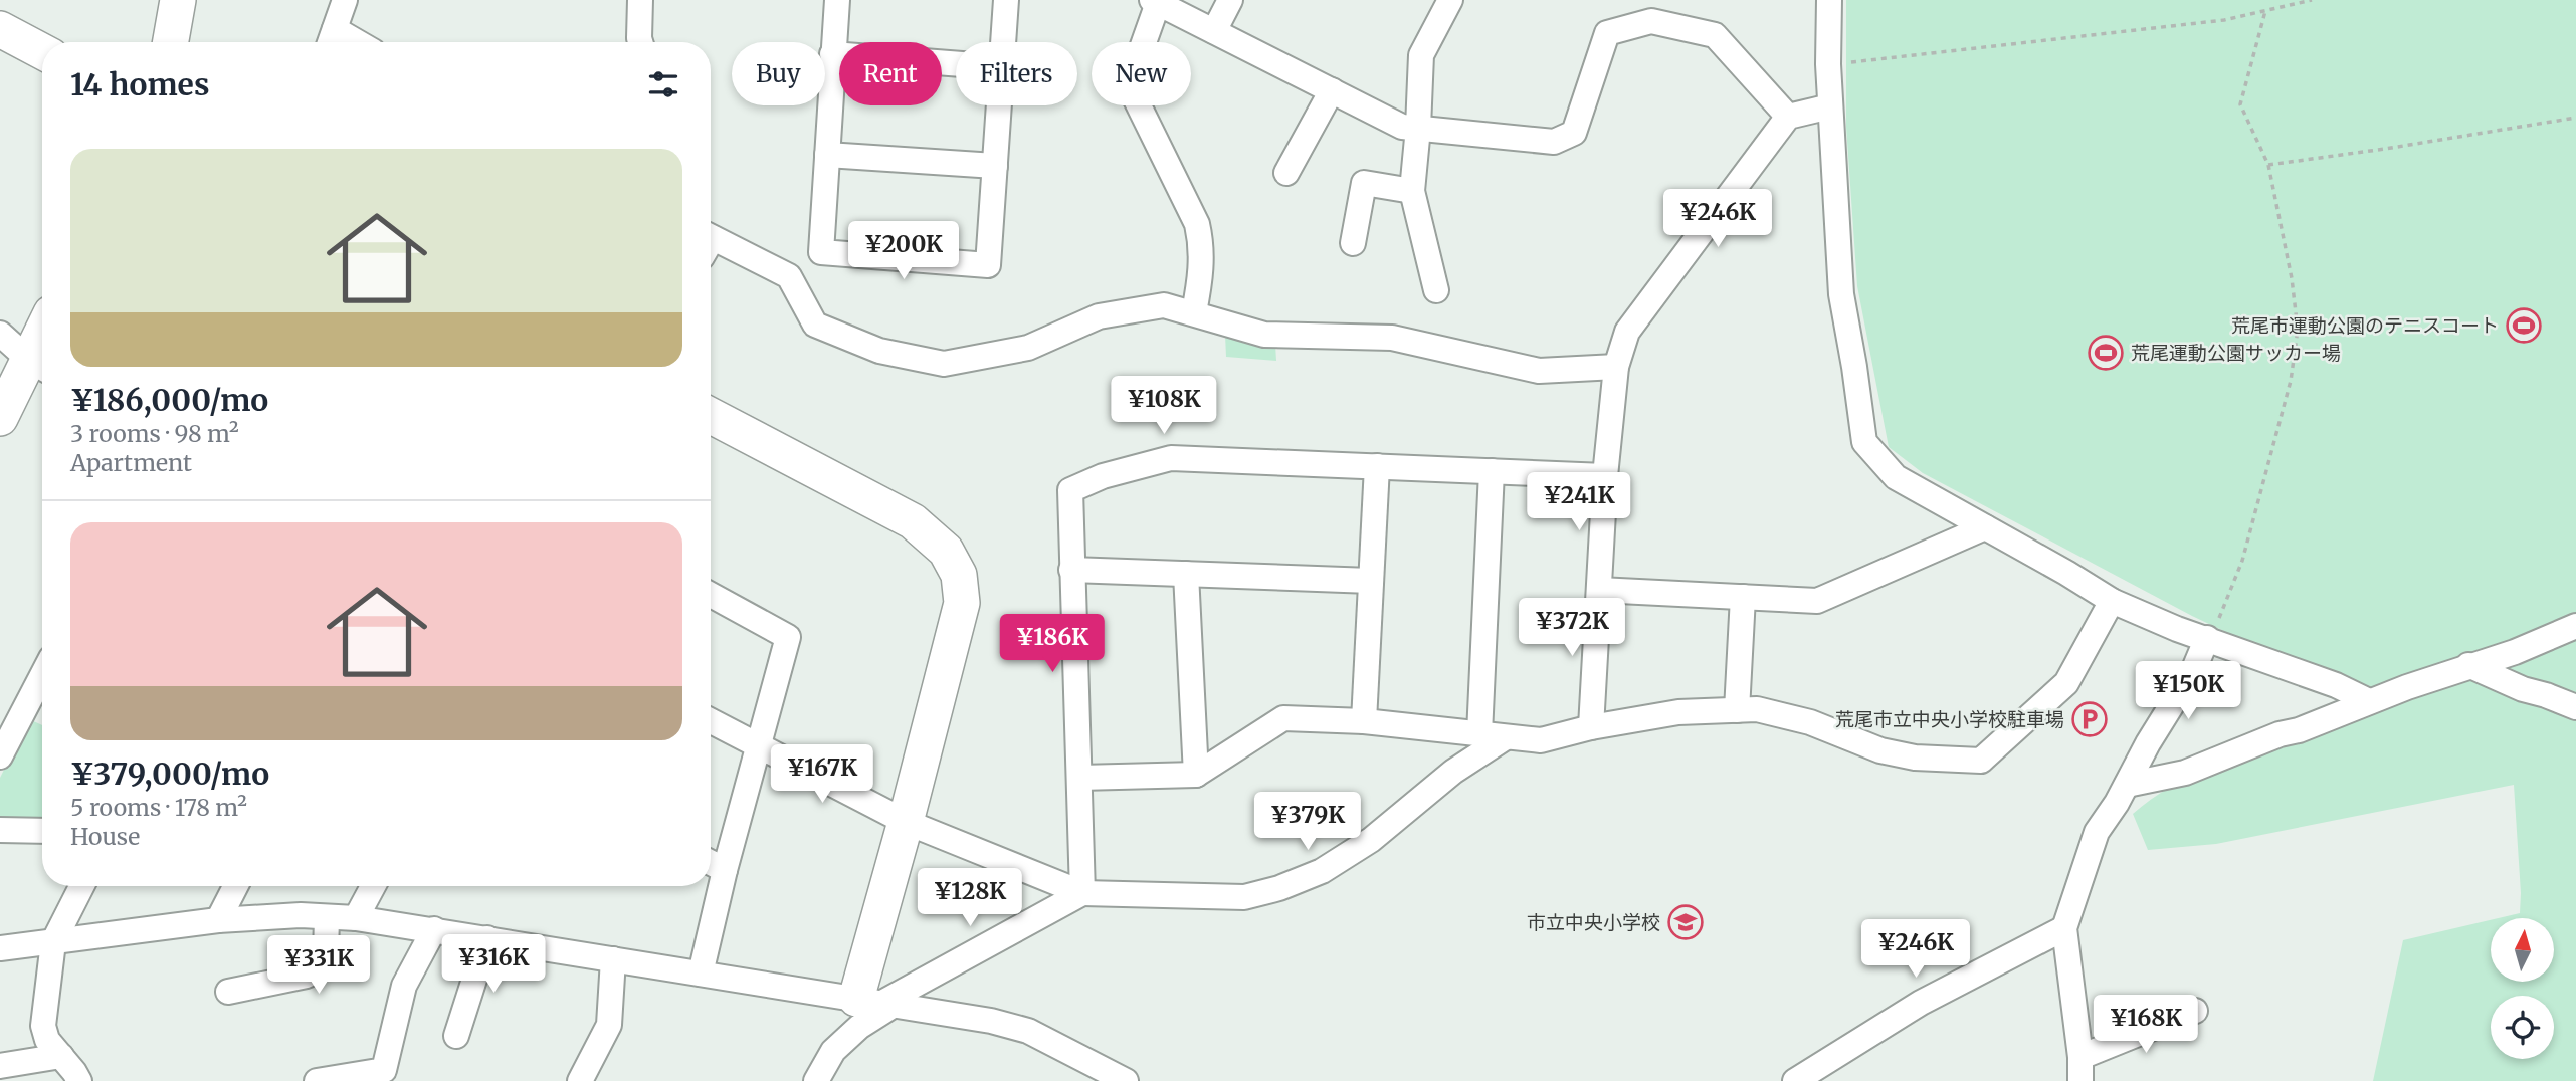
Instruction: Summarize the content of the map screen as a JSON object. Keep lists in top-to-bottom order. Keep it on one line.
{"places":{"sports":["荒尾市運動公園のテニスコート","荒尾運動公園サッカー場"],"parking":["荒尾市立中央小学校駐車場"],"school or university":["市立中央小学校"]},"north":"top","page":{"chip":["Buy","Rent","Filters","New"],"heading":"14 homes","list":[{"name":"¥186,000/mo","note":"3 rooms · 98 m² · Apartment"},{"name":"¥379,000/mo","note":"5 rooms · 178 m² · House"}],"price":["¥246K","¥200K","¥108K","¥241K","¥372K","¥186K","¥150K","¥167K","¥379K","¥128K","¥246K","¥316K","¥331K","¥168K"]}}
